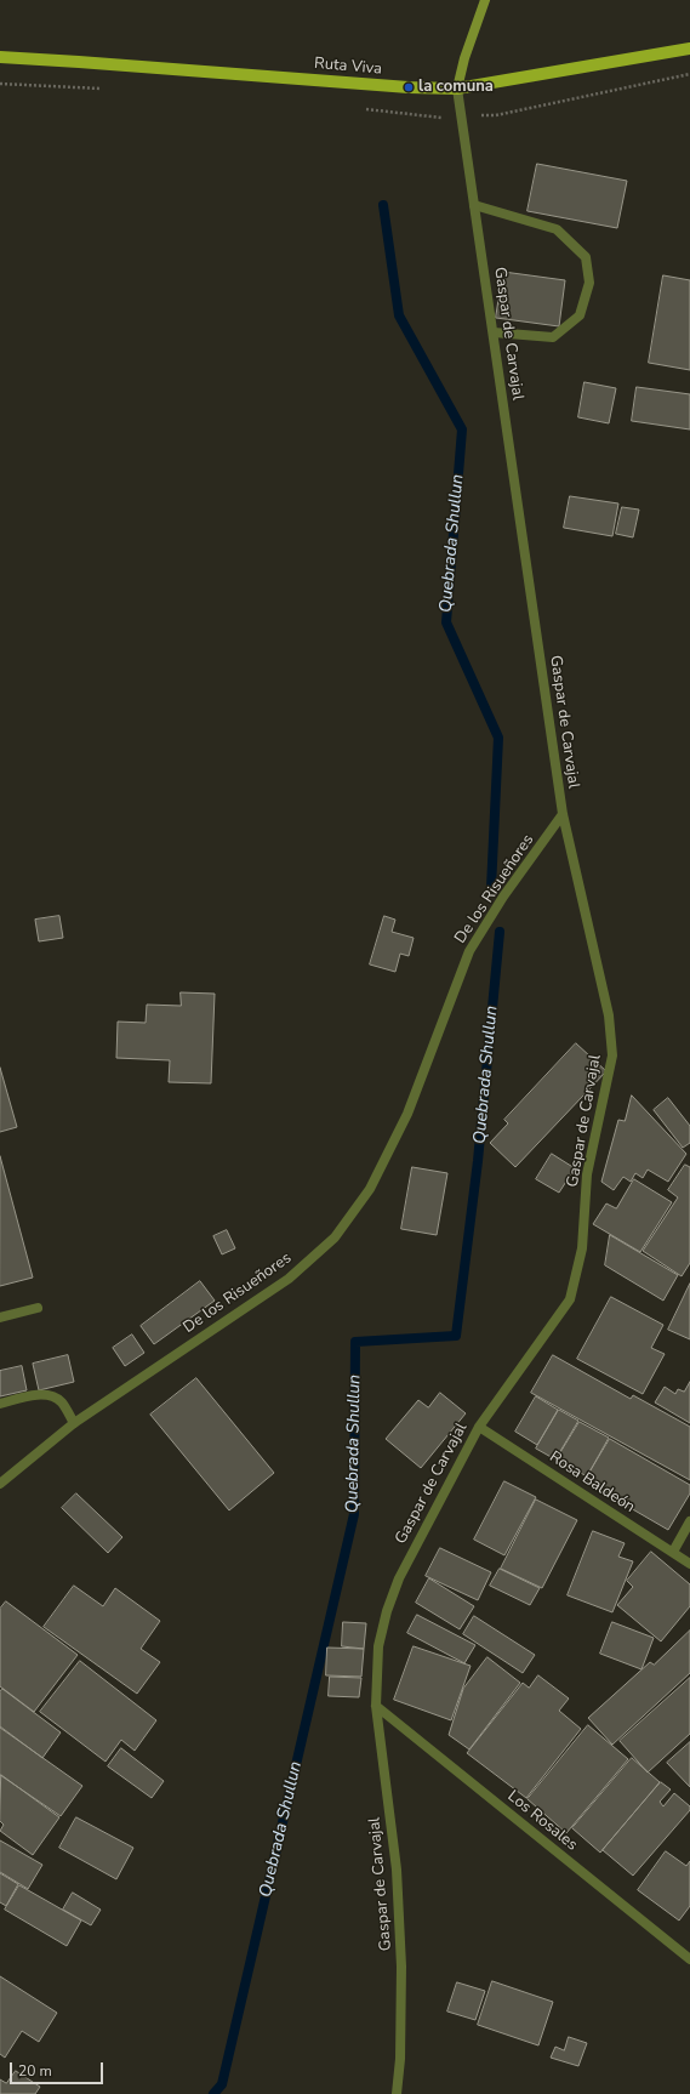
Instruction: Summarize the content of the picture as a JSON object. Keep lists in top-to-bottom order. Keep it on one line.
{"streets":{"main road":["Ruta Viva"],"street":["Gaspar de Carvajal","De los Risueñores","Rosa Baldeón","Los Rosales"]},"crossings":[["Ruta Viva","Gaspar de Carvajal"],["Gaspar de Carvajal","De los Risueñores"],["Gaspar de Carvajal","Rosa Baldeón"],["Gaspar de Carvajal","Los Rosales"]],"water":["Quebrada Shullun"],"places":["la comuna"],"scale_bar":"20 m"}
